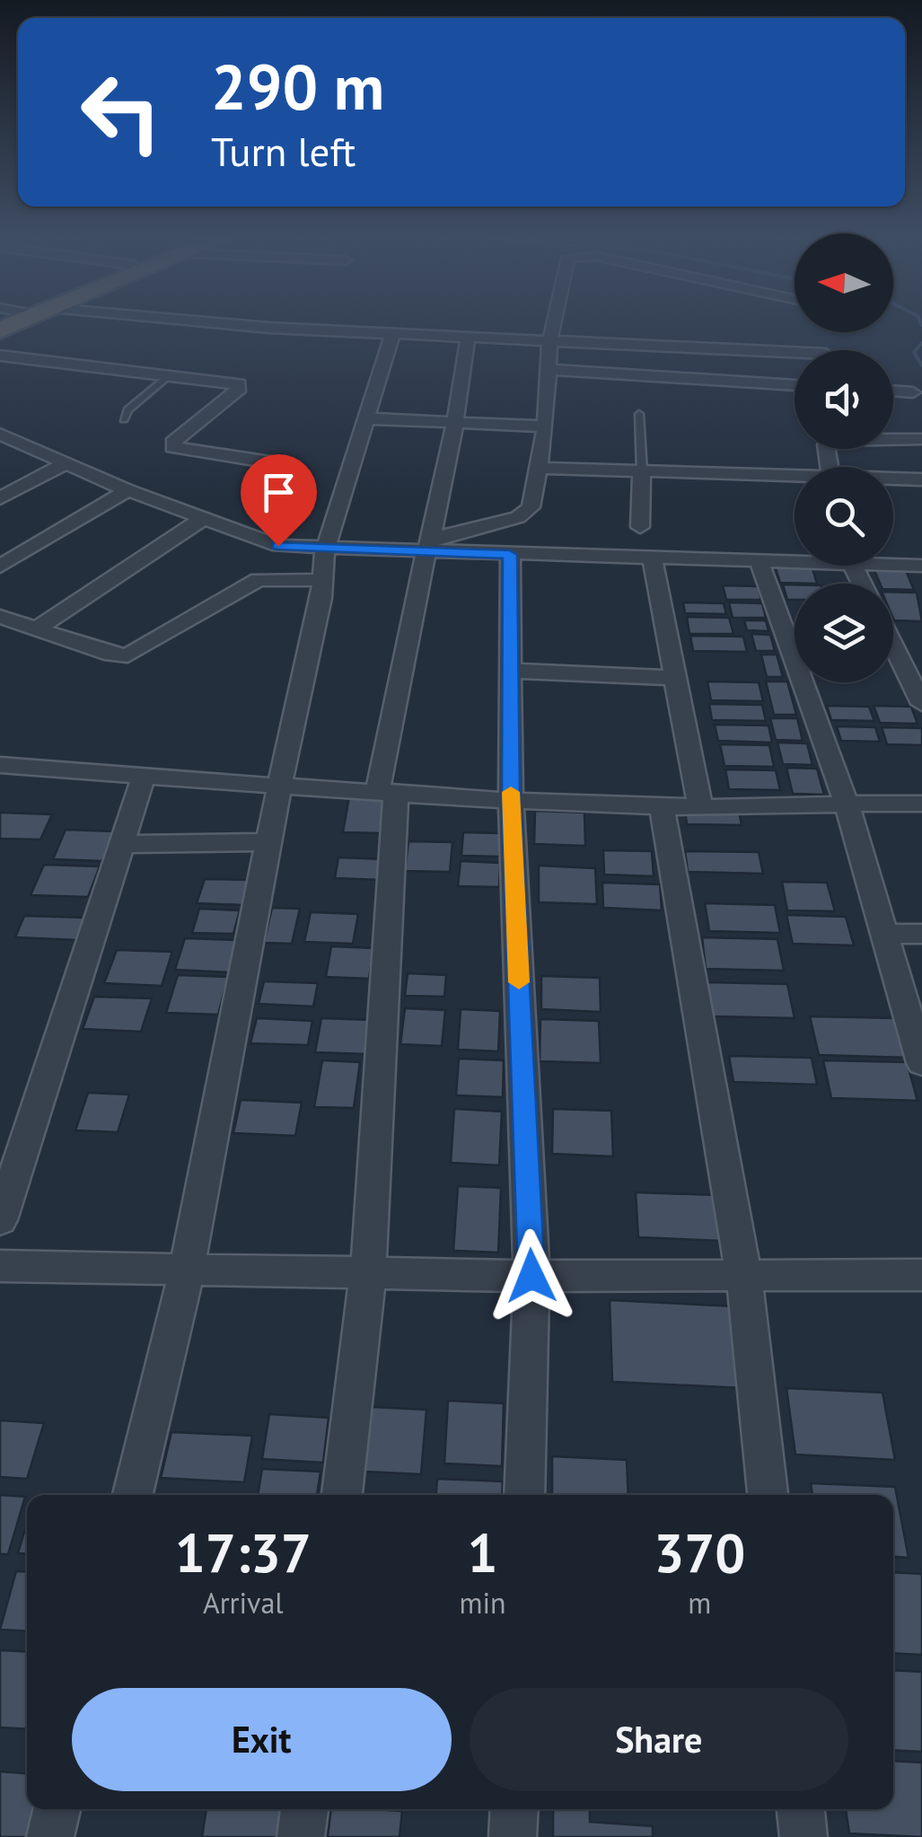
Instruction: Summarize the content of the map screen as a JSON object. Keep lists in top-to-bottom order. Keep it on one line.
{"north":"left","page":{"turn":["290 m","Turn left"],"eta":["17:37","Arrival","1","min","370","m"],"buttons":["Exit","Share"]}}
